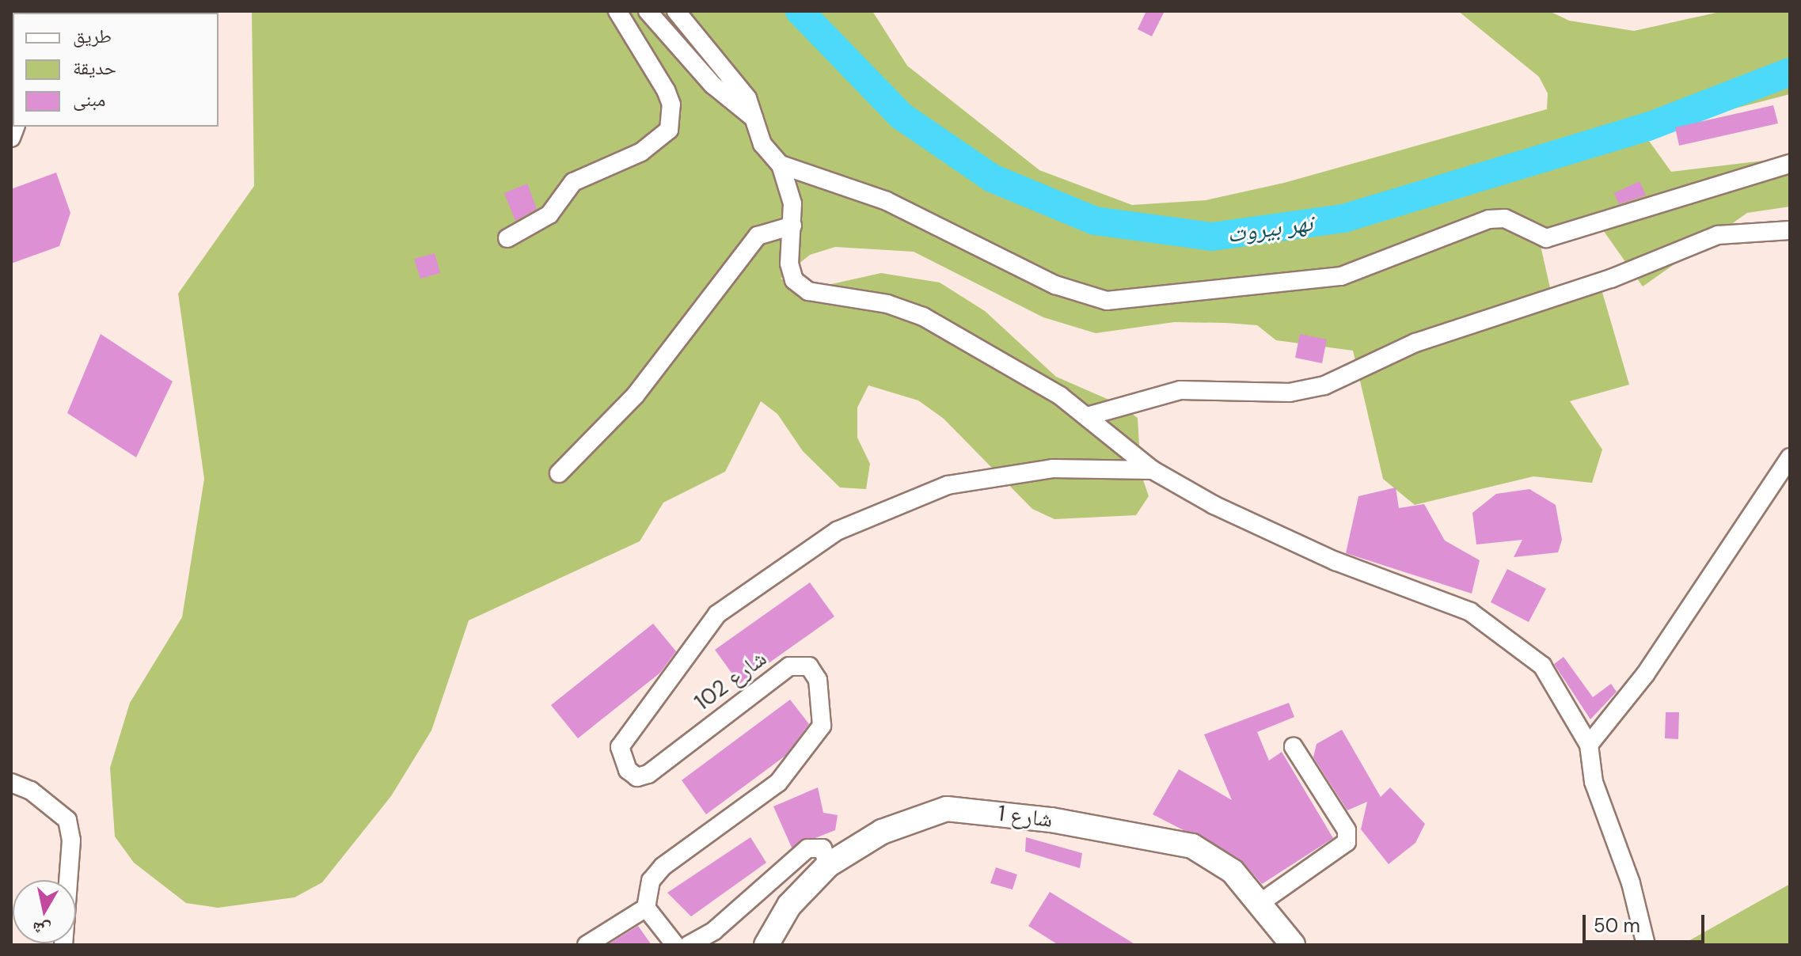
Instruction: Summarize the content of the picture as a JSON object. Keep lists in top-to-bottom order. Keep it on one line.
{"streets":{"street":["شارع 102","شارع 1"]},"water":["نهر بيروت"],"legend":["طريق","حديقة","مبنى"],"scale_bar":"50 m","north":"bottom"}
